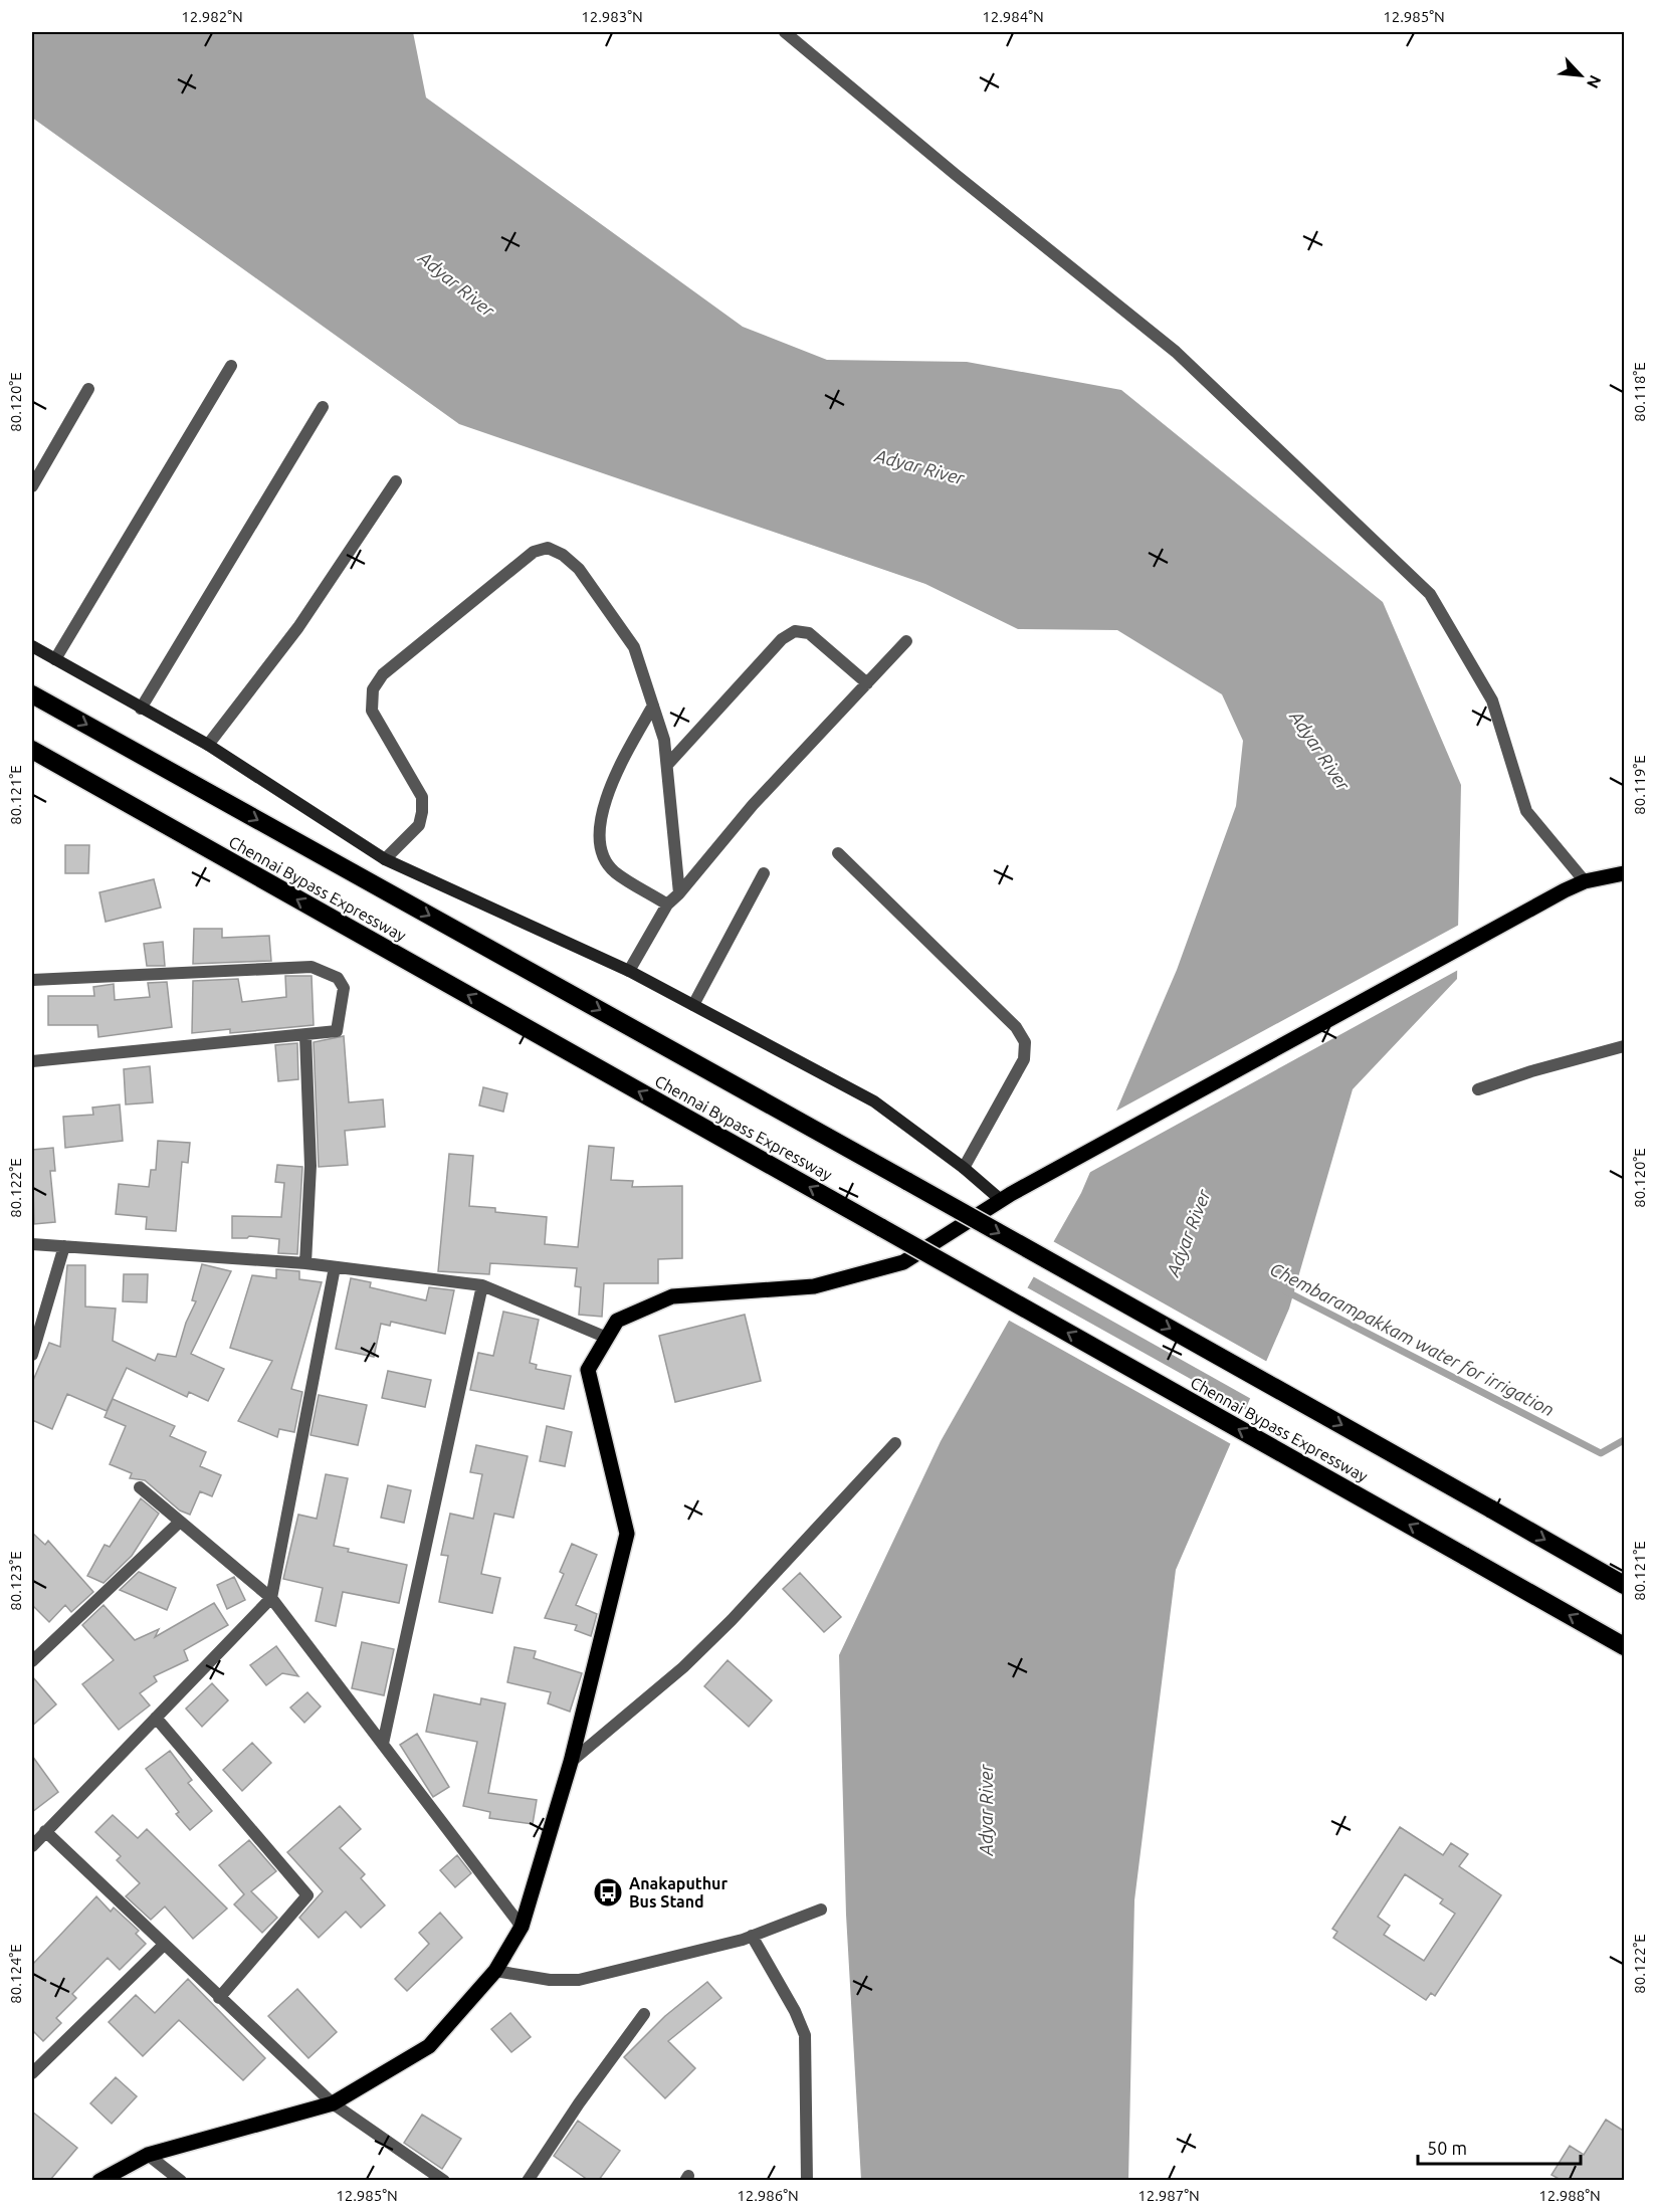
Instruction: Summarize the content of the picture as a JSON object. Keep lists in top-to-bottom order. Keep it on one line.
{"streets":{"highway":["Chennai Bypass Expressway"]},"water":["Adyar River","Chembarampakkam water for irrigation"],"places":{"bus stop":["Anakaputhur Bus Stand"]},"scale_bar":"50 m","north":"bottom right","coordinates":["12.982°N","12.983°N","12.984°N","12.985°N","80.118°E","80.120°E","80.119°E","80.121°E","80.122°E","80.123°E","80.124°E","12.986°N","12.987°N","12.988°N"]}
